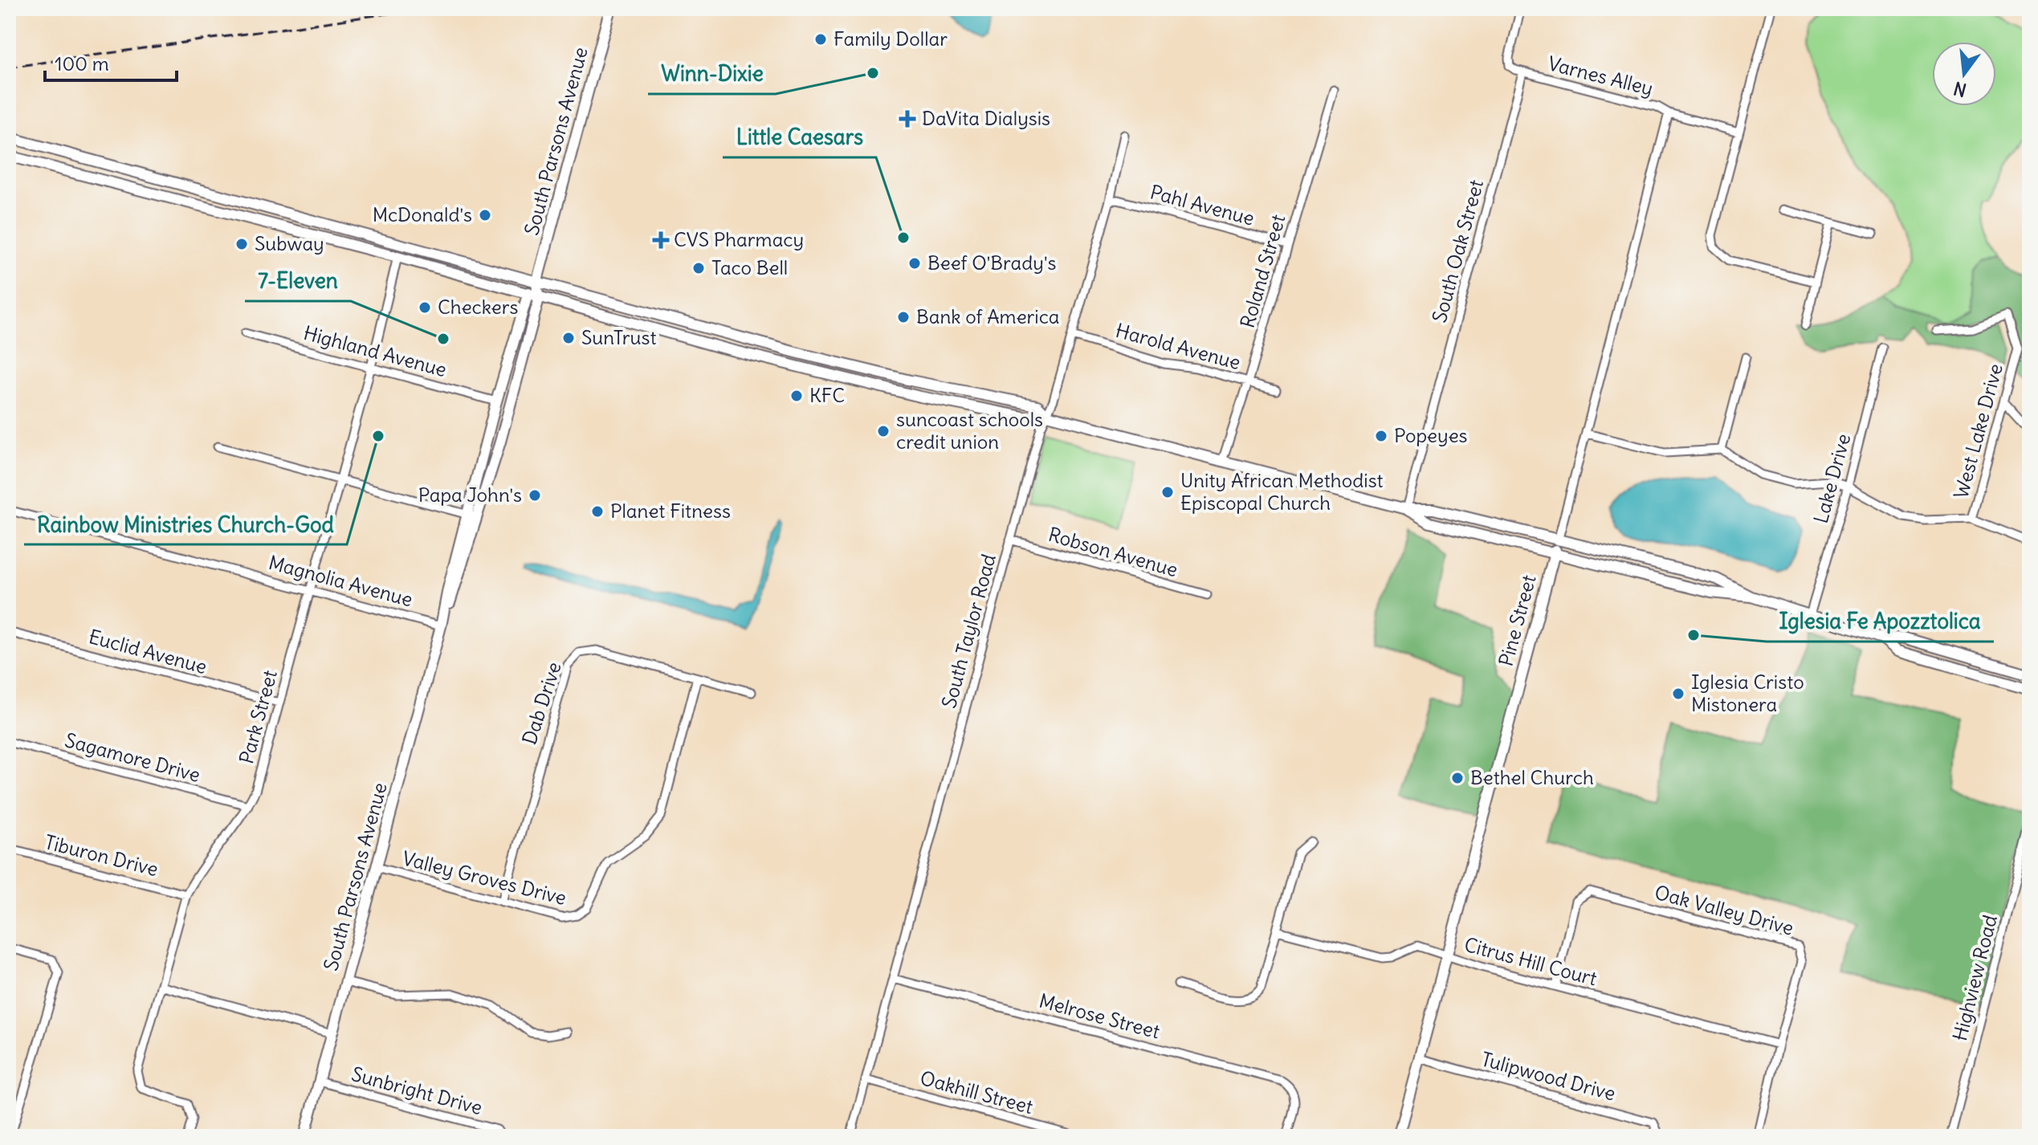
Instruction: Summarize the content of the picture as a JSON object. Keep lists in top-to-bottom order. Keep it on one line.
{"streets":{"main road":["South Parsons Avenue","Pine Street"],"street":["Varnes Alley","Pahl Avenue","South Oak Street","Roland Street","Harold Avenue","Highland Avenue","West Lake Drive","Lake Drive","Robson Avenue","Magnolia Avenue","South Taylor Road","Euclid Avenue","Dab Drive","Park Street","Sagamore Drive","Tiburon Drive","Valley Groves Drive","Oak Valley Drive","Citrus Hill Court","Highview Road","Melrose Street","Tulipwood Drive","Sunbright Drive","Oakhill Street"]},"crossings":[["Varnes Alley","South Oak Street"],["Varnes Alley","Pine Street"],["South Parsons Avenue","Highland Avenue"],["South Parsons Avenue","Magnolia Avenue"],["South Parsons Avenue","Valley Groves Drive"],["South Parsons Avenue","Sunbright Drive"],["Pahl Avenue","Roland Street"],["Pahl Avenue","South Taylor Road"],["Roland Street","Harold Avenue"],["Harold Avenue","South Taylor Road"],["Highland Avenue","Park Street"],["Robson Avenue","South Taylor Road"],["Magnolia Avenue","Park Street"],["Pine Street","Citrus Hill Court"],["Pine Street","Tulipwood Drive"],["South Taylor Road","Melrose Street"],["South Taylor Road","Oakhill Street"],["Euclid Avenue","Park Street"],["Dab Drive","Valley Groves Drive"],["Park Street","Sagamore Drive"],["Park Street","Tiburon Drive"],["Oak Valley Drive","Citrus Hill Court"]],"places":{"other":["Family Dollar","Winn-Dixie","McDonald's","Little Caesars","Subway","Beef O'Brady's","Taco Bell","Checkers","Bank of America","SunTrust","7-Eleven","KFC","suncoast schools credit union","Rainbow Ministries Church-God","Popeyes","Unity African Methodist Episcopal Church","Papa John's","Planet Fitness","Iglesia Fe Apozztolica","Iglesia Cristo Mistonera","Bethel Church"],"health":["DaVita Dialysis","CVS Pharmacy"]},"scale_bar":"100 m","north":"bottom"}
